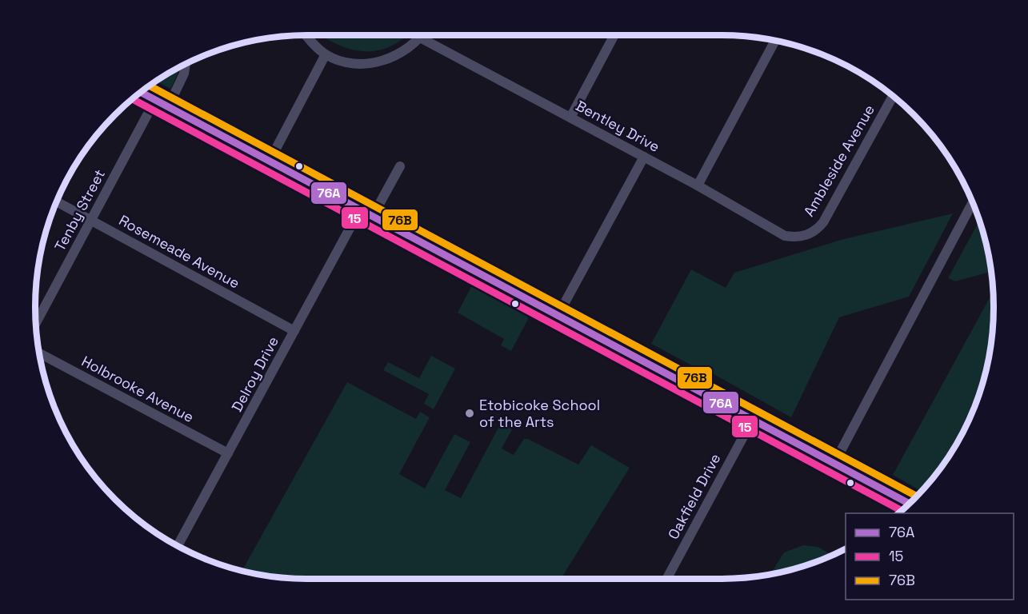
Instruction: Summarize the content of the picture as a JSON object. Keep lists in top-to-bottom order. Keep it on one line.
{"streets":{"street":["Bentley Drive","Ambleside Avenue","Tenby Street","Rosemeade Avenue","Delroy Drive","Holbrooke Avenue","Oakfield Drive"]},"crossings":[["Bentley Drive","Ambleside Avenue"],["Tenby Street","Rosemeade Avenue"],["Rosemeade Avenue","Delroy Drive"],["Delroy Drive","Holbrooke Avenue"]],"places":["Etobicoke School of the Arts"],"lines":["transit line 76B","transit line 76A","transit line 15"],"legend":["76A","15","76B"]}
